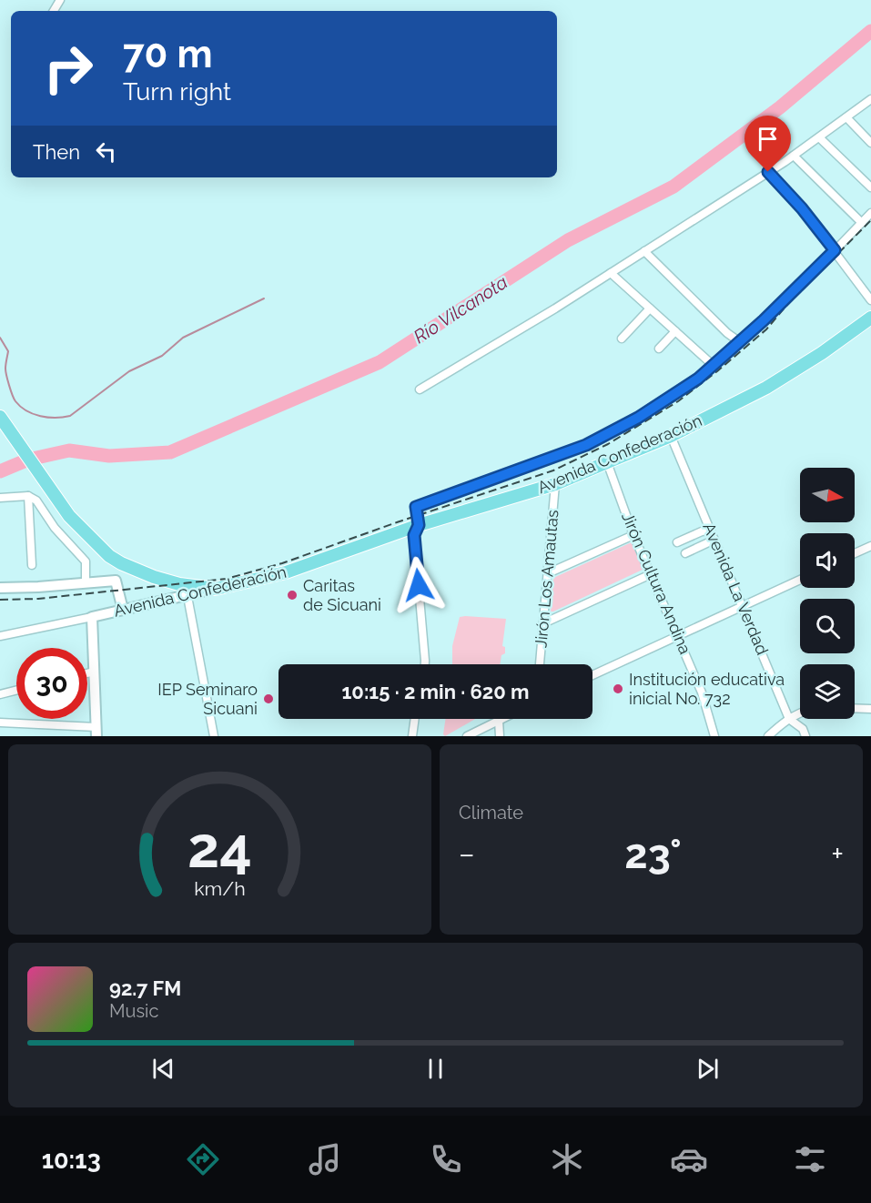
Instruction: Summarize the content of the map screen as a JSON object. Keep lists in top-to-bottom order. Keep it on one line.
{"streets":{"highway":["Avenida Confederación"],"street":["Jirón Los Amautas","Jirón Cultura Andina","Avenida La Verdad"]},"crossings":[["Avenida Confederación","Jirón Los Amautas"],["Avenida Confederación","Jirón Cultura Andina"],["Avenida Confederación","Avenida La Verdad"]],"water":["Río Vilcanota"],"places":["Caritas de Sicuani","Institución educativa inicial No. 732","IEP Seminaro Sicuani"],"north":"right","page":{"turn":["70 m","Turn right"],"then":"Then","limit":"30","trip":"10:15 · 2 min · 620 m","tile":"Climate","heat":["−","23°","+"],"song":["92.7 FM","Music"],"tabs":"10:13","gauge":["24","km/h"]}}
